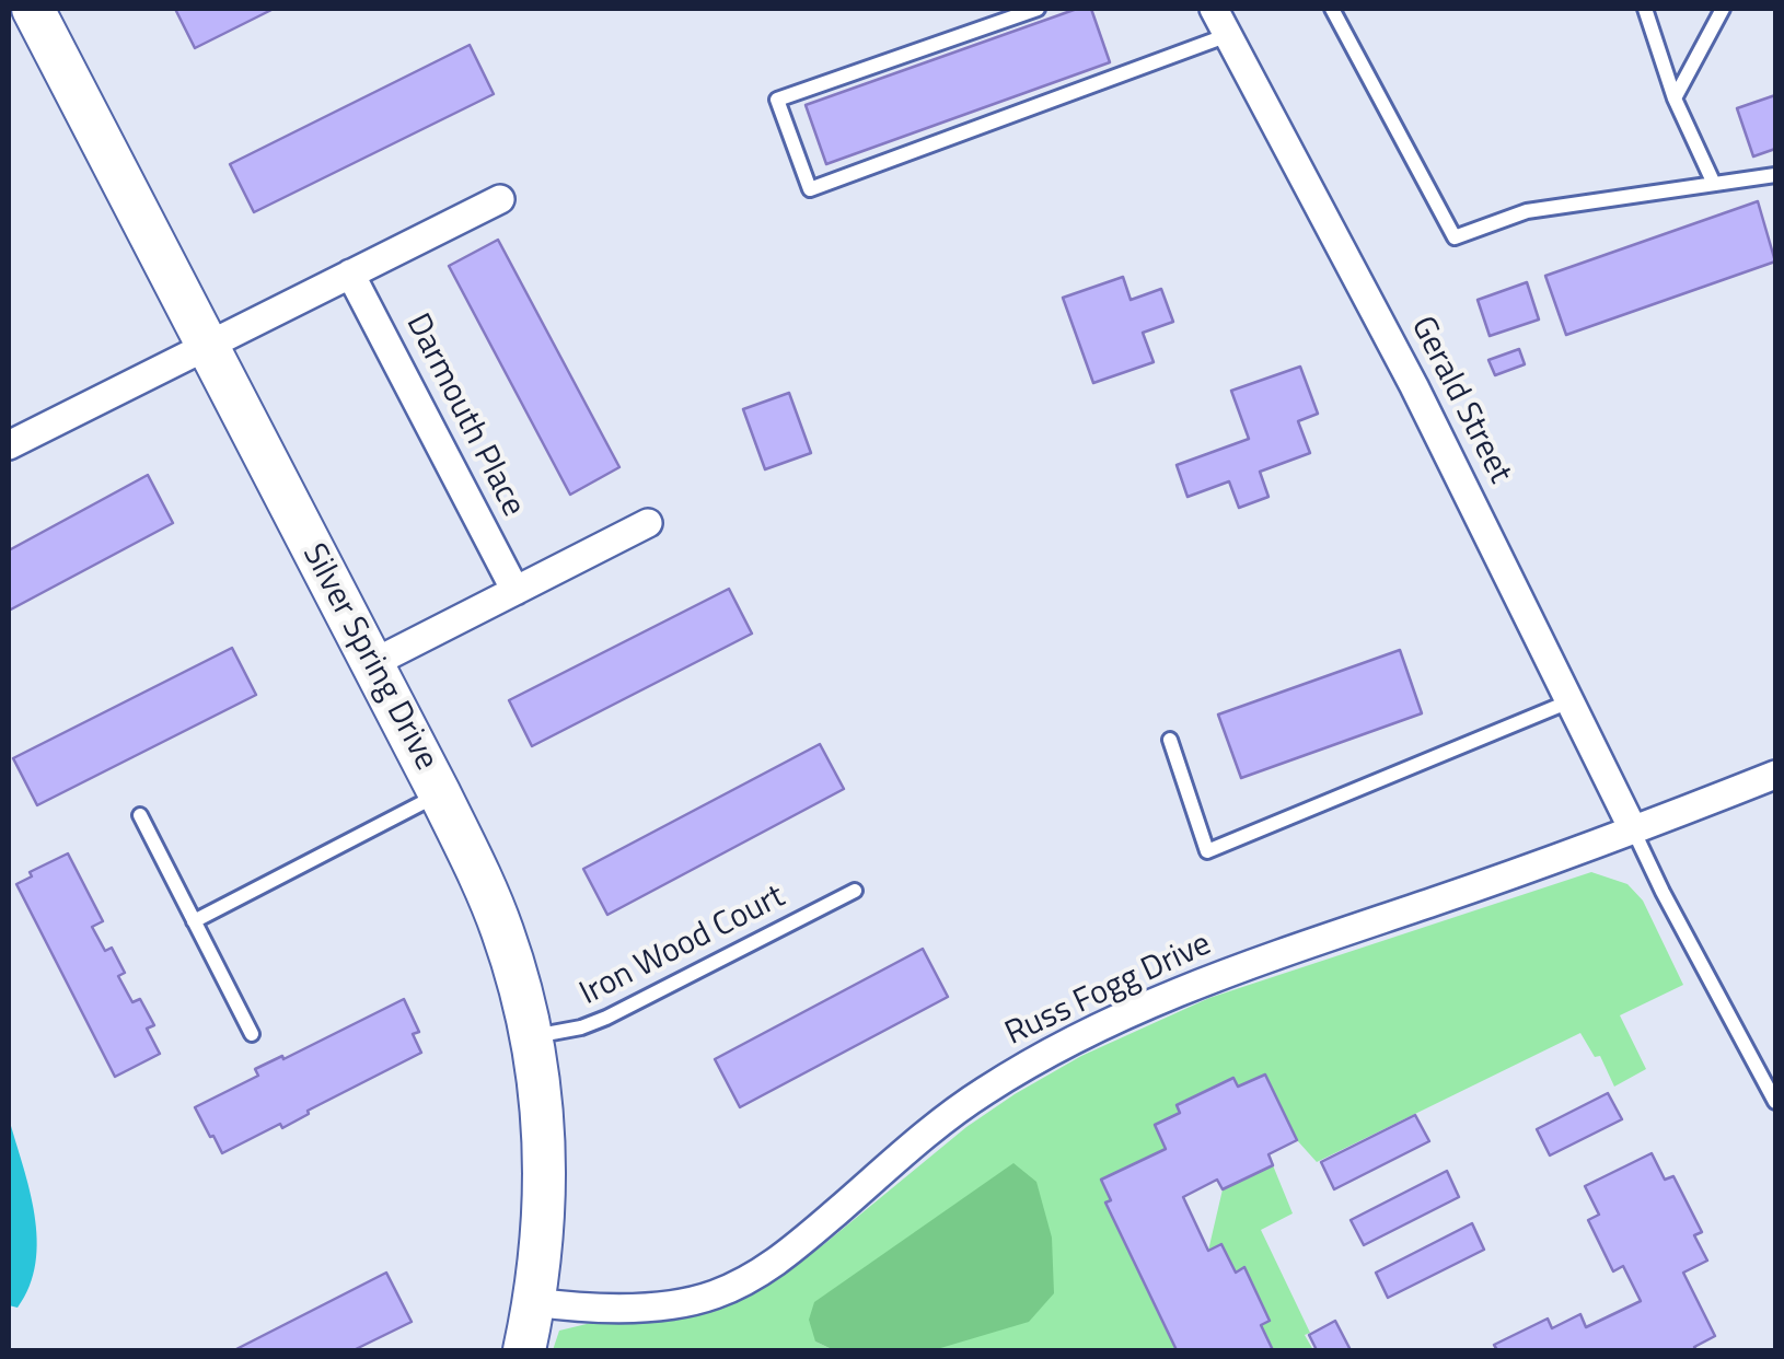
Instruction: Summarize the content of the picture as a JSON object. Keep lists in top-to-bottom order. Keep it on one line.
{"streets":{"street":["Gerald Street","Darmouth Place","Silver Spring Drive","Russ Fogg Drive"],"lane":["Iron Wood Court"]},"crossings":[["Gerald Street","Russ Fogg Drive"],["Silver Spring Drive","Iron Wood Court"],["Silver Spring Drive","Russ Fogg Drive"]]}
